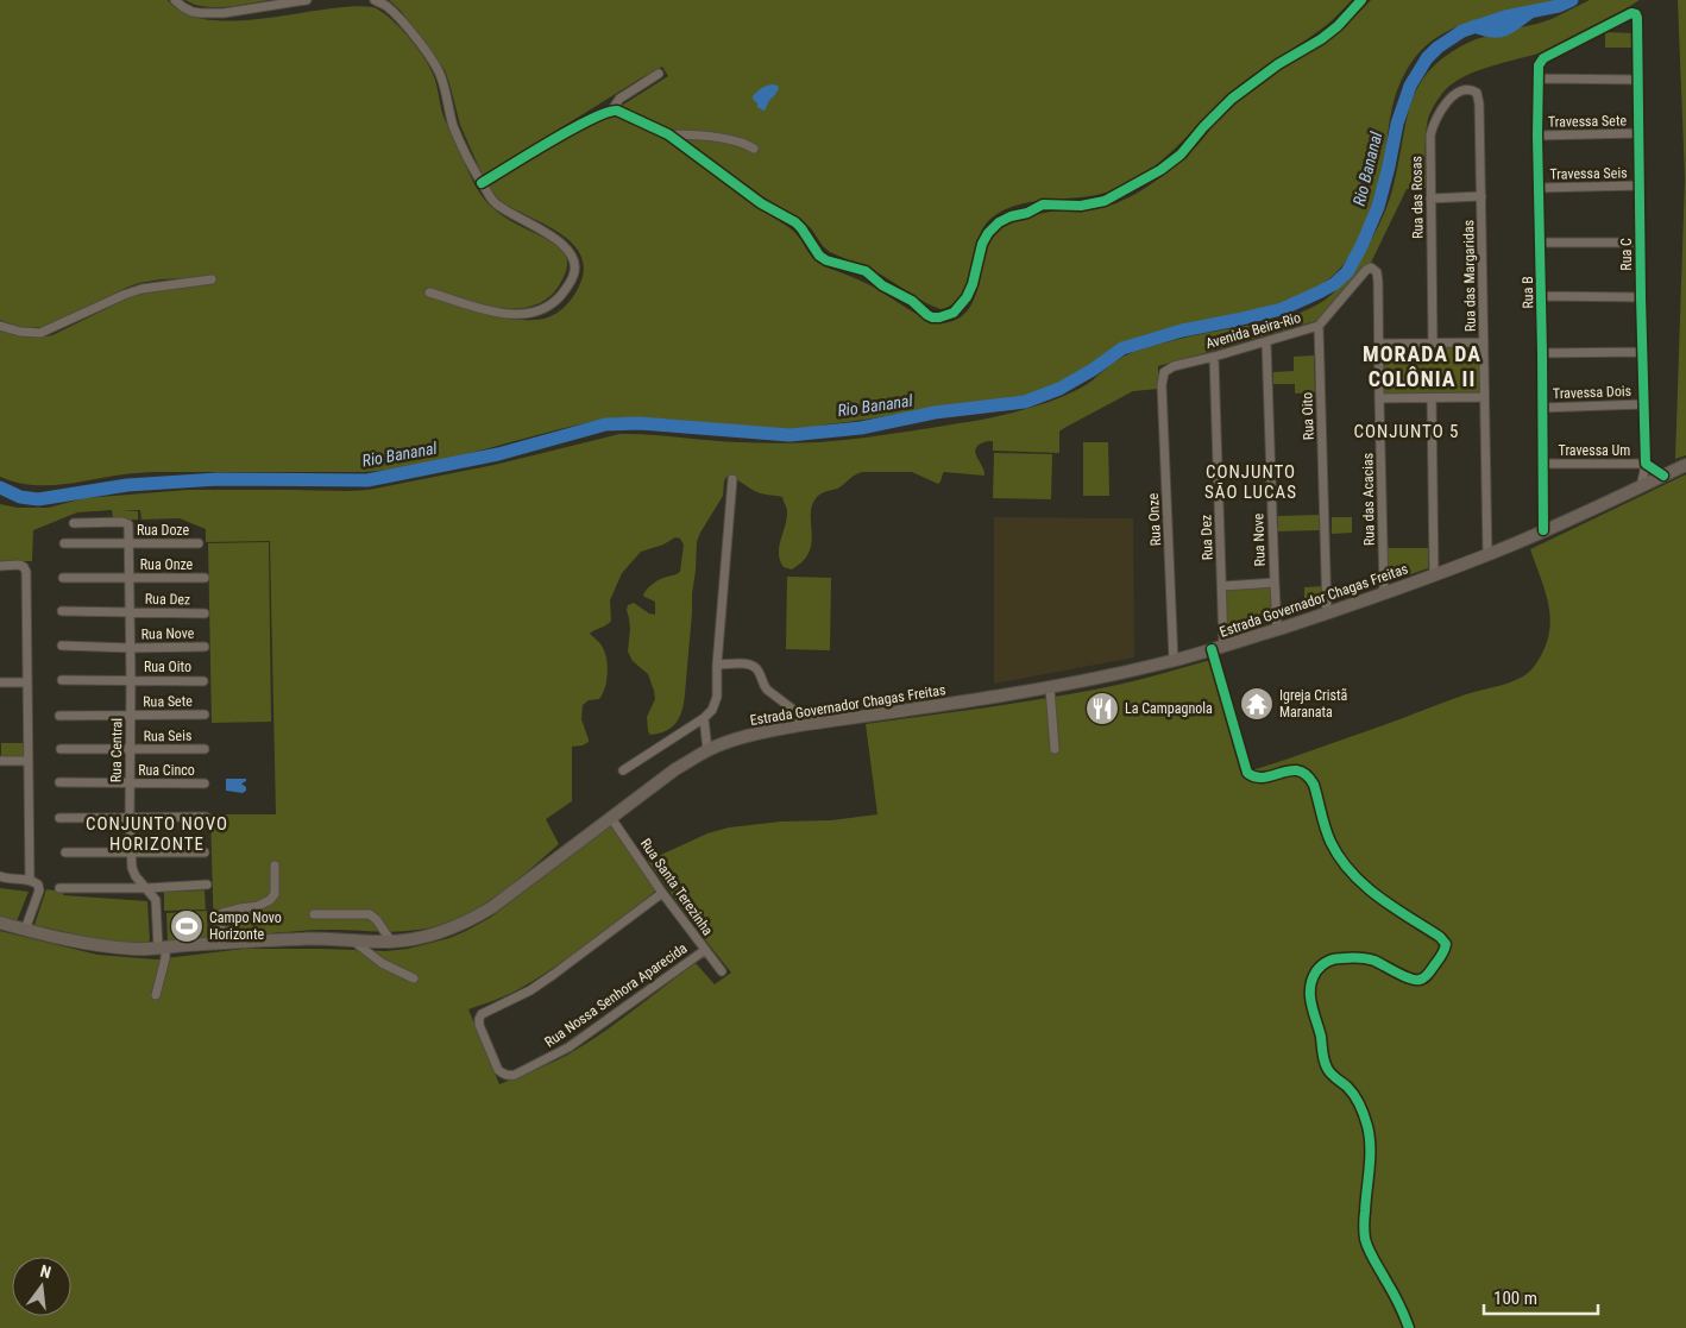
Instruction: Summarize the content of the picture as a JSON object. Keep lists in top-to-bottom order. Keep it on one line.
{"streets":{"main road":["Estrada Governador Chagas Freitas"],"street":["Travessa Sete","Travessa Seis","Rua das Rosas","Rua C","Rua das Margaridas","Rua B","Avenida Beira-Rio","Travessa Dois","Rua Oito","Travessa Um","Rua das Acacias","Rua Onze","Rua Doze","Rua Dez","Rua Nove","Rua Sete","Rua Seis","Rua Central","Rua Cinco","Rua Santa Terezinha","Rua Nossa Senhora Aparecida"]},"crossings":[["Travessa Sete","Rua C"],["Travessa Sete","Rua B"],["Travessa Seis","Rua C"],["Travessa Seis","Rua B"],["Rua das Rosas","Rua das Margaridas"],["Rua C","Rua B"],["Rua C","Travessa Dois"],["Rua C","Travessa Um"],["Rua C","Estrada Governador Chagas Freitas"],["Rua das Margaridas","Estrada Governador Chagas Freitas"],["Rua B","Travessa Dois"],["Rua B","Travessa Um"],["Rua B","Estrada Governador Chagas Freitas"],["Avenida Beira-Rio","Rua Oito"],["Avenida Beira-Rio","Rua das Acacias"],["Avenida Beira-Rio","Rua Onze"],["Avenida Beira-Rio","Rua Dez"],["Avenida Beira-Rio","Rua Nove"],["Rua Oito","Estrada Governador Chagas Freitas"],["Rua Oito","Rua Central"],["Rua das Acacias","Estrada Governador Chagas Freitas"],["Rua Onze","Estrada Governador Chagas Freitas"],["Rua Onze","Rua Central"],["Rua Doze","Rua Central"],["Rua Dez","Estrada Governador Chagas Freitas"],["Rua Dez","Rua Central"],["Rua Nove","Estrada Governador Chagas Freitas"],["Rua Nove","Rua Central"],["Estrada Governador Chagas Freitas","Rua Central"],["Estrada Governador Chagas Freitas","Rua Santa Terezinha"],["Rua Sete","Rua Central"],["Rua Seis","Rua Central"],["Rua Central","Rua Cinco"],["Rua Santa Terezinha","Rua Nossa Senhora Aparecida"]],"districts":["MORADA DA COLÔNIA II","CONJUNTO 5","CONJUNTO SÃO LUCAS","CONJUNTO NOVO HORIZONTE"],"water":["Rio Bananal"],"places":{"temple":["Igreja Cristã Maranata"],"restaurant":["La Campagnola"],"sports":["Campo Novo Horizonte"]},"scale_bar":"100 m","north":"top"}
